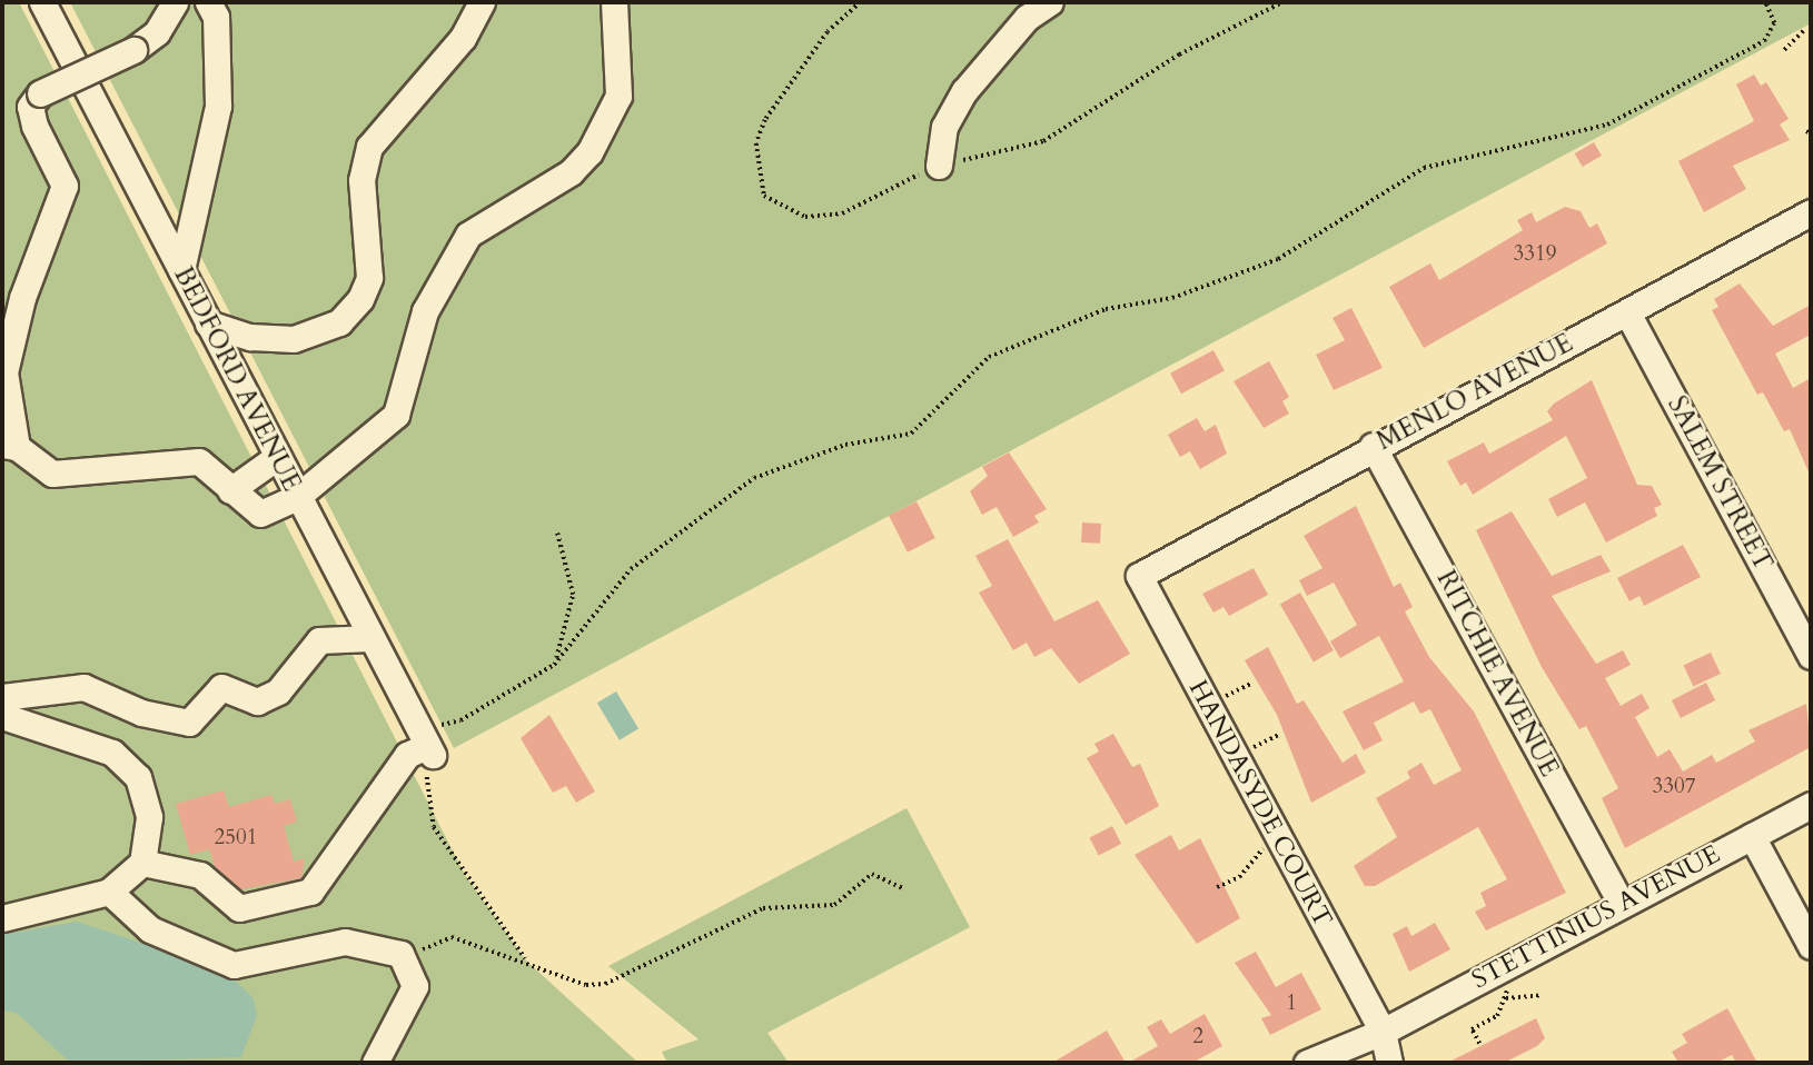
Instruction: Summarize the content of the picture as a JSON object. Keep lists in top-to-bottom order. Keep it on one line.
{"streets":{"street":["BEDFORD AVENUE","MENLO AVENUE","SALEM STREET","RITCHIE AVENUE","HANDASYDE COURT","STETTINIUS AVENUE"]},"crossings":[["MENLO AVENUE","SALEM STREET"],["MENLO AVENUE","RITCHIE AVENUE"],["MENLO AVENUE","HANDASYDE COURT"],["RITCHIE AVENUE","STETTINIUS AVENUE"],["HANDASYDE COURT","STETTINIUS AVENUE"]],"house_numbers":["3319","3307","2501","1","2"]}
